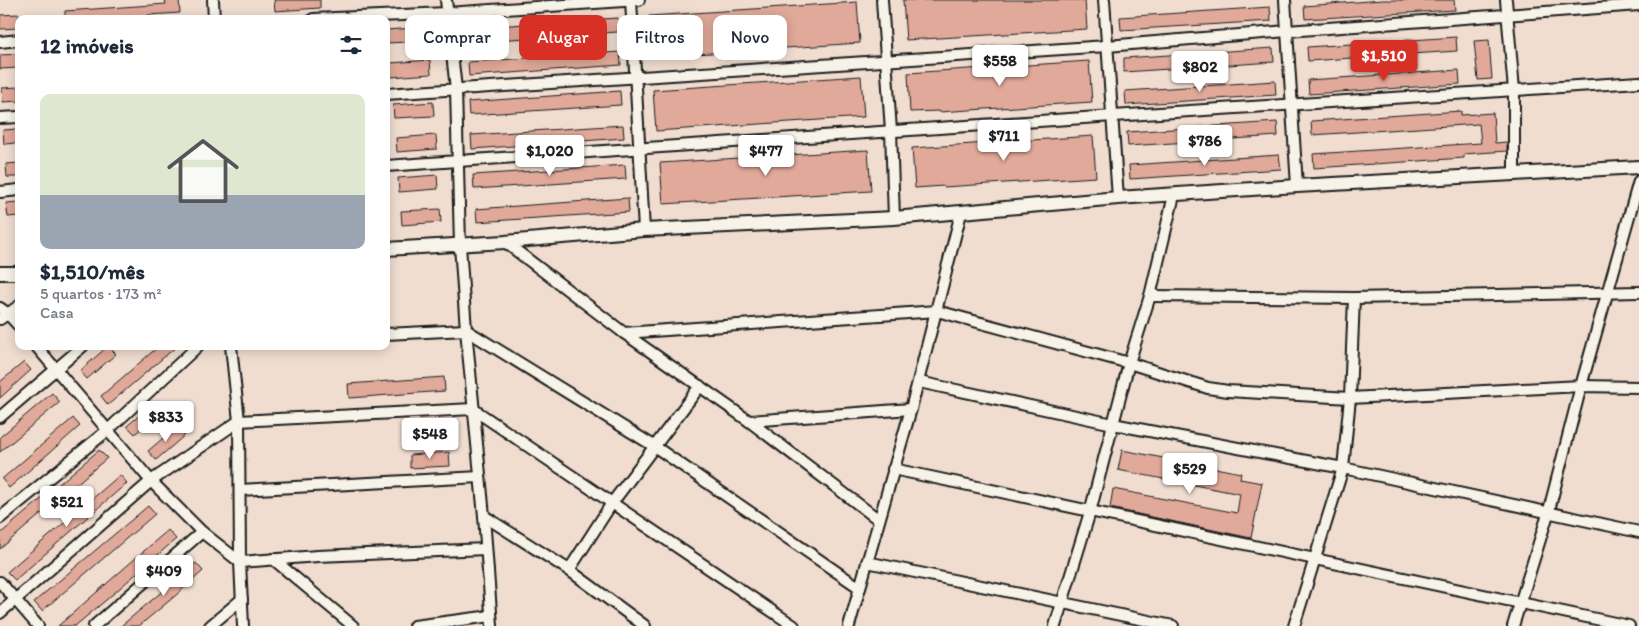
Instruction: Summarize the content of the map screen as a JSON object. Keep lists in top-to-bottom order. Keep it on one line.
{"page":{"chip":["Comprar","Alugar","Filtros","Novo"],"heading":"12 imóveis","price":["$1,510","$558","$802","$711","$786","$1,020","$477","$833","$548","$529","$521","$409"],"list":[{"name":"$1,510/mês","note":"5 quartos · 173 m² · Casa"}]}}
